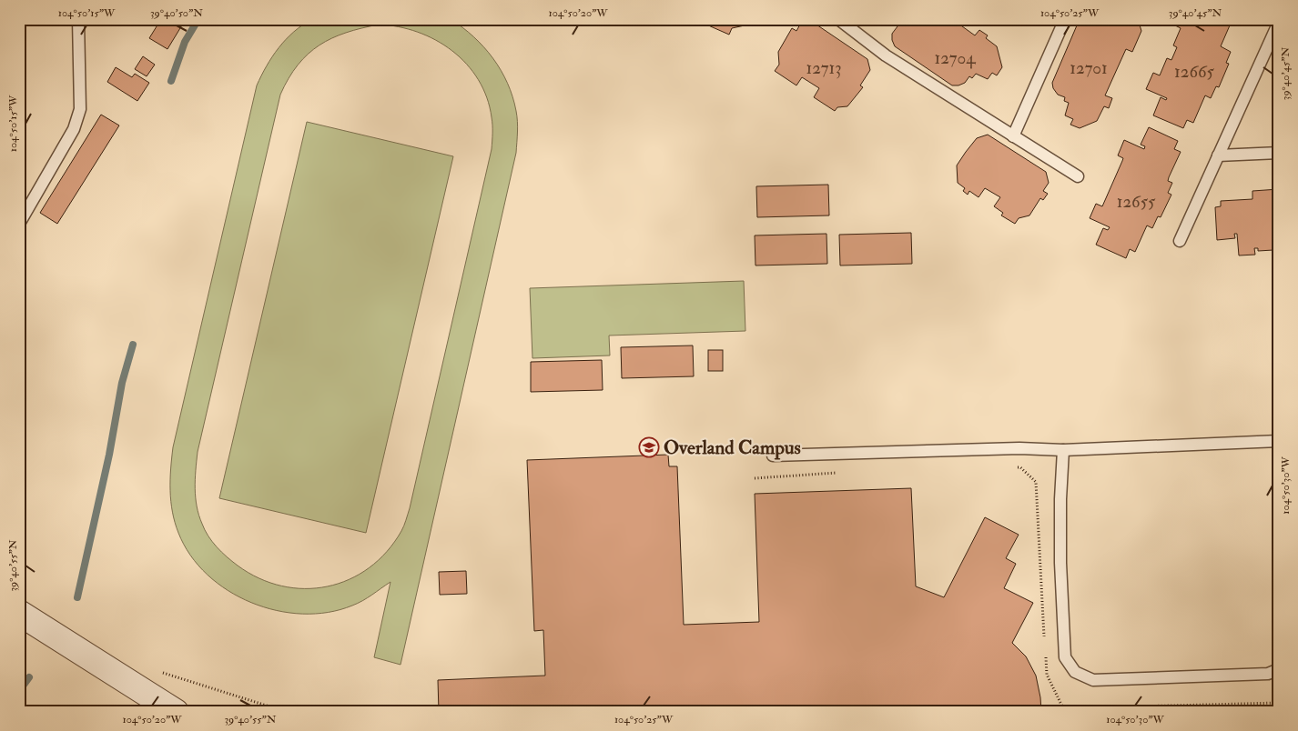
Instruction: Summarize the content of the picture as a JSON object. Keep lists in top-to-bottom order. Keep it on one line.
{"places":{"school or university":["Overland Campus"]},"house_numbers":["12704","12713","12701","12665","12655"],"coordinates":["104°50'15\"W","39°40'50\"N","104°50'20\"W","104°50'25\"W","39°40'45\"N","104°50'30\"W","39°40'55\"N"]}
